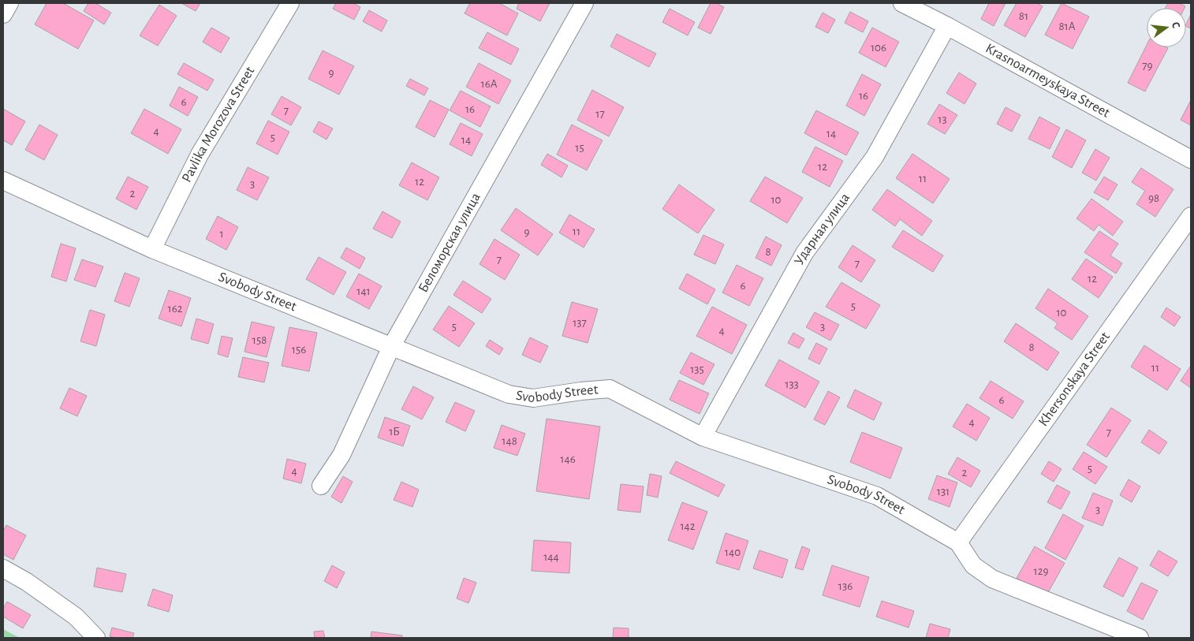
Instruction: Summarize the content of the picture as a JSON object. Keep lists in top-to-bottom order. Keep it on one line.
{"streets":{"street":["Krasnoarmeyskaya Street","Pavlika Morozova Street","Ударная улица","Беломорская улица","Svobody Street","Khersonskaya Street"]},"crossings":[["Krasnoarmeyskaya Street","Ударная улица"],["Pavlika Morozova Street","Svobody Street"],["Ударная улица","Svobody Street"],["Беломорская улица","Svobody Street"],["Svobody Street","Khersonskaya Street"]],"house_numbers":["81","81А","106","79","9","16А","16","6","16","7","17","13","4","14","5","14","15","12","11","12","3","2","98","10","11","9","1","8","7","7","12","6","141","5","162","10","137","5","3","4","158","8","156","11","135","133","6","4","1Б","7","148","146","5","4","2","131","3","142","140","144","129","136"],"north":"right"}
